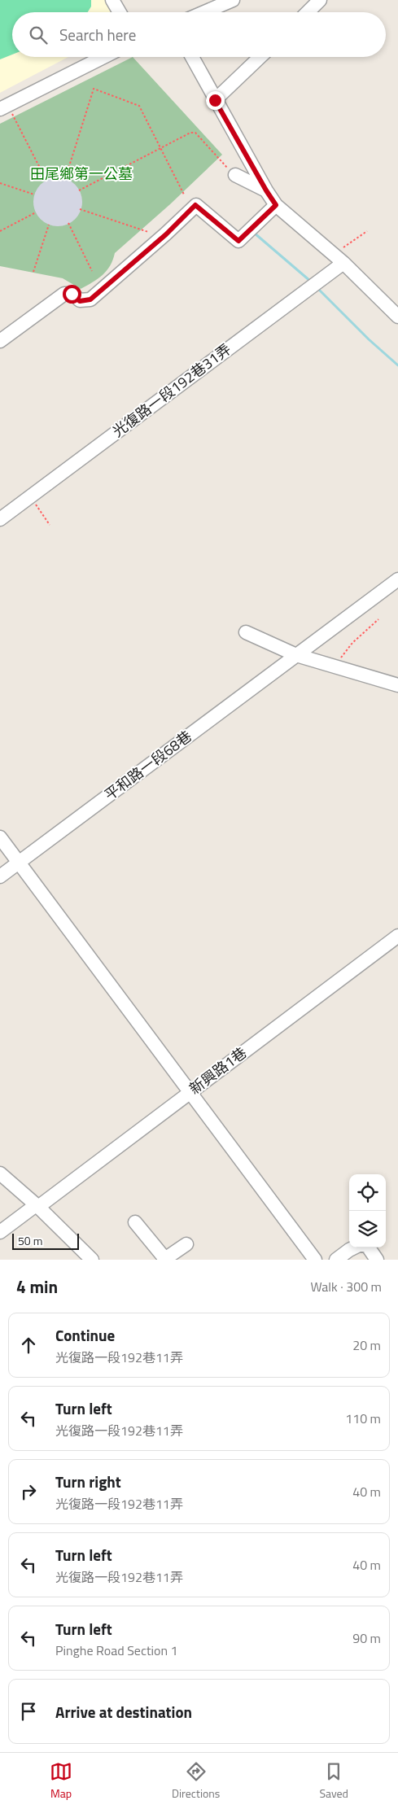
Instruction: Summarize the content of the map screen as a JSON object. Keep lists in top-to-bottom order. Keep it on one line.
{"streets":{"street":["光復路一段192巷31弄","平和路一段68巷","新興路1巷"]},"parks":["田尾鄉第一公墓"],"scale_bar":"50 m","page":{"search":"Search here","scale":"50 m","heading":["4 min","Walk · 300 m"],"list":[["Continue","光復路一段192巷11弄","20 m"],["Turn left","光復路一段192巷11弄","110 m"],["Turn right","光復路一段192巷11弄","40 m"],["Turn left","光復路一段192巷11弄","40 m"],["Turn left","Pinghe Road Section 1","90 m"],"Arrive at destination"],"nav":["Map","Directions","Saved"]}}
